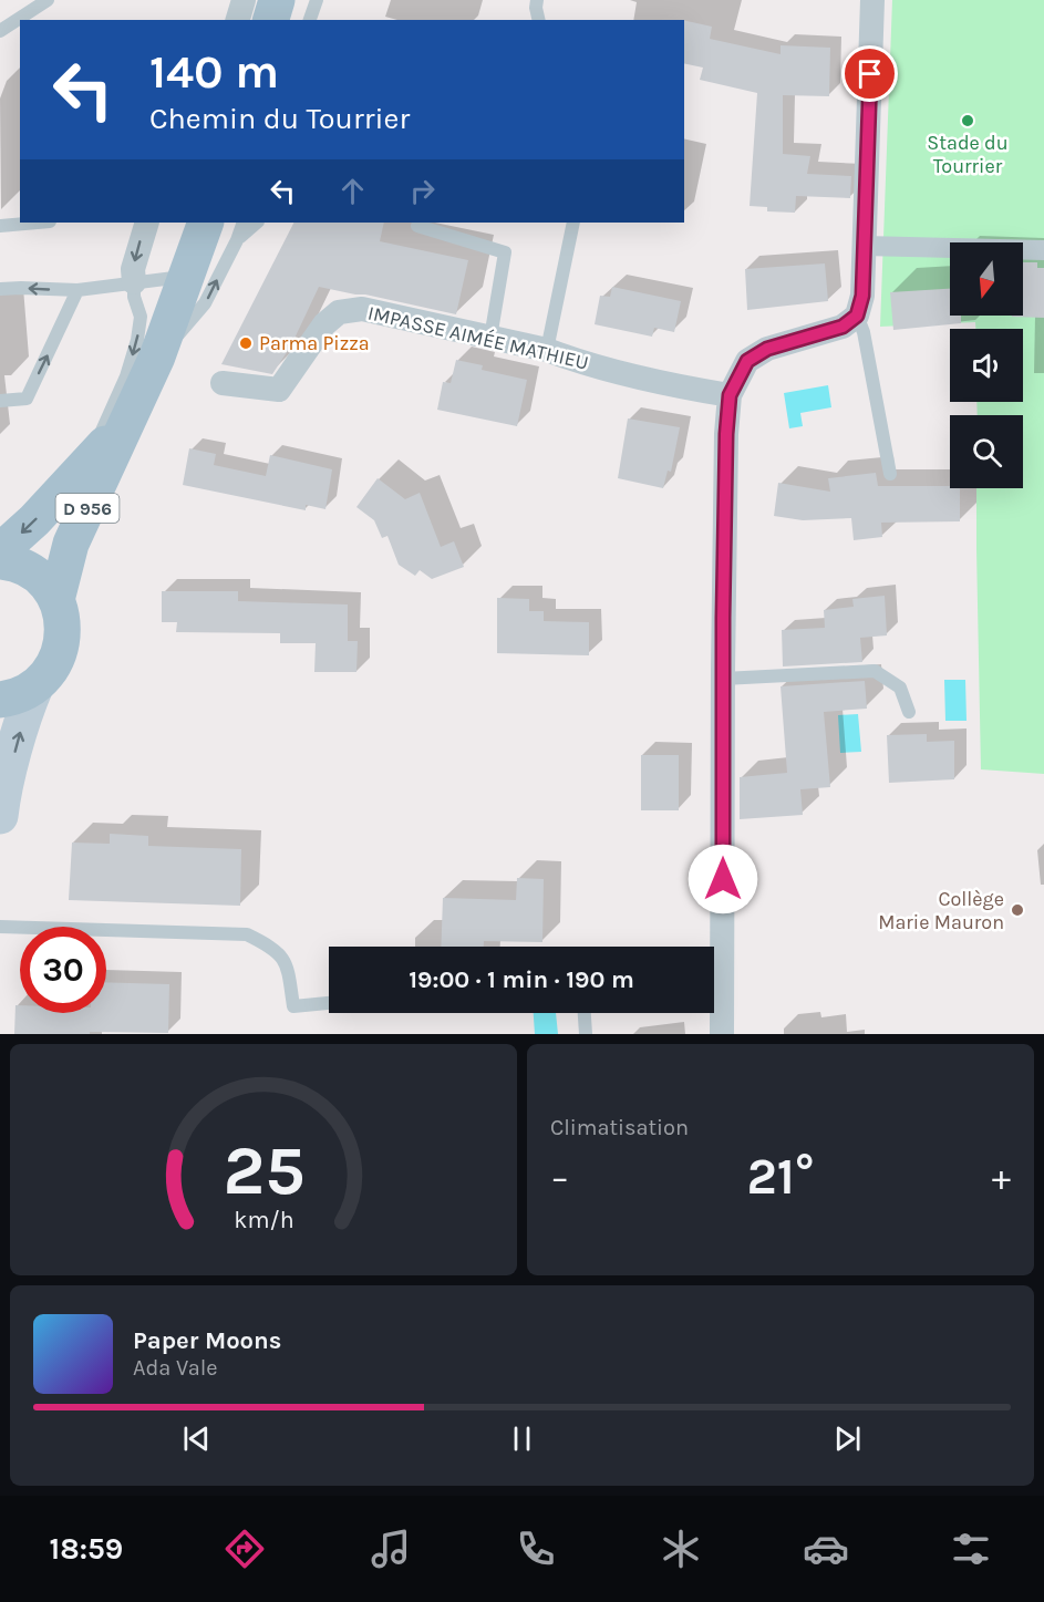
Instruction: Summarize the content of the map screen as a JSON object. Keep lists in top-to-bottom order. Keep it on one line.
{"streets":{"main road":["D 956"],"street":["IMPASSE AIMÉE MATHIEU"]},"places":["Stade du Tourrier","Parma Pizza","Collège Marie Mauron"],"north":"bottom","page":{"turn":["140 m","Chemin du Tourrier"],"limit":"30","trip":"19:00 · 1 min · 190 m","tile":"Climatisation","heat":["−","21°","+"],"song":["Paper Moons","Ada Vale"],"tabs":"18:59","gauge":["25","km/h"]}}
